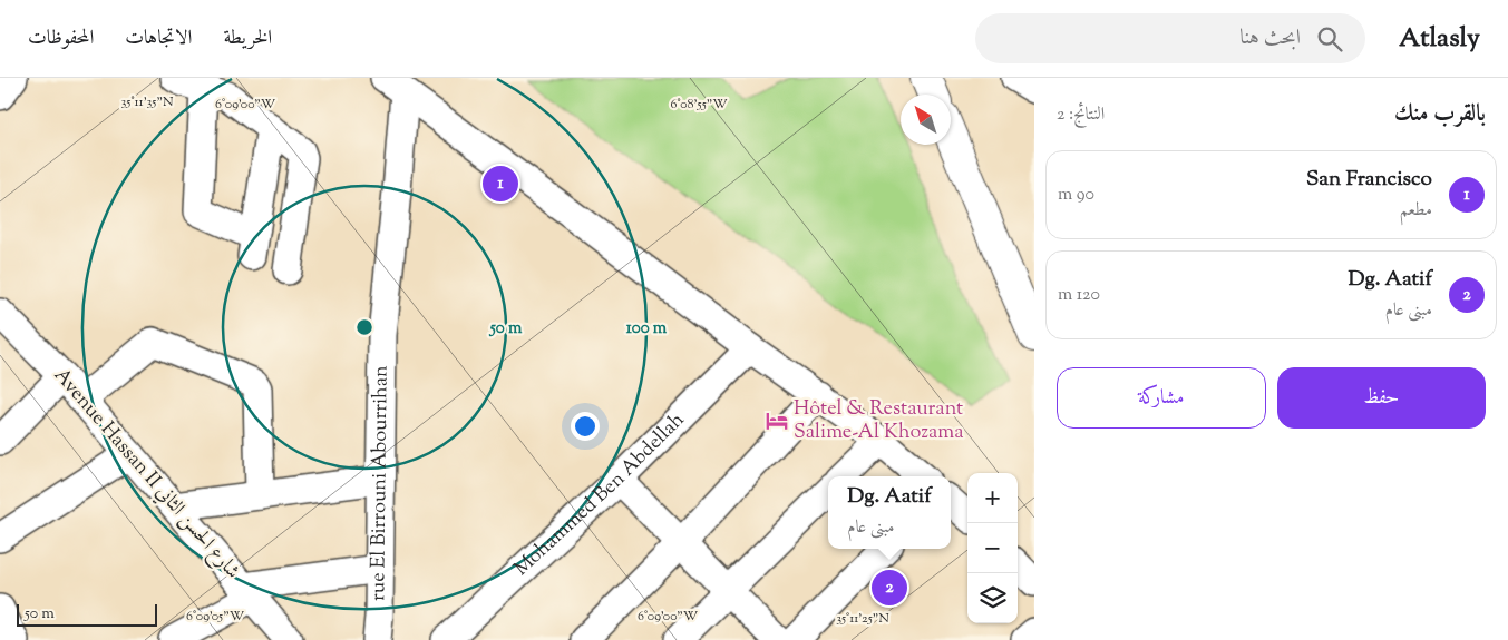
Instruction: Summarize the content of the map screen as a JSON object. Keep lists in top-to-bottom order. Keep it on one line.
{"streets":{"street":["Avenue Hassan II شارع الحسن الثاني","rue El Birrouni Abourrihan","Mohammed Ben Abdellah"]},"places":{"hotel":["Hôtel & Restaurant Salime-Al Khozama"]},"scale_bar":"50 m","north":"top left","page":{"header":"Atlasly","search":"ابحث هنا","nav":["الخريطة","الاتجاهات","المحفوظات"],"heading":["بالقرب منك","النتائج: 2"],"list":[{"mark":"1","name":"San Francisco","note":"مطعم","value":"90 m"},{"mark":"2","name":"Dg. Aatif","note":"مبنى عام","value":"120 m"}],"pins":["1","2"],"buttons":["حفظ","مشاركة"],"map_buttons":["+","−"],"popup":["Dg. Aatif","مبنى عام"],"scale":"50 m"},"coordinates":["35°11'35\"N","6°09'00\"W","6°08'55\"W","6°09'05\"W","35°11'25\"N"],"rings":["50 m","100 m"]}
